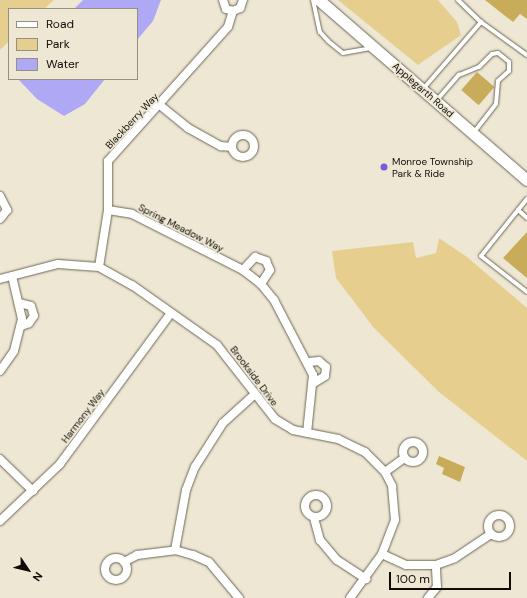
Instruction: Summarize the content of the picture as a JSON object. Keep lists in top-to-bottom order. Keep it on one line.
{"streets":{"main road":["Applegarth Road"],"street":["Blackberry Way","Spring Meadow Way","Brookside Drive","Harmony Way"]},"crossings":[["Blackberry Way","Spring Meadow Way"],["Blackberry Way","Brookside Drive"],["Spring Meadow Way","Brookside Drive"],["Brookside Drive","Harmony Way"]],"places":["Monroe Township Park & Ride"],"legend":["Road","Park","Water"],"scale_bar":"100 m","north":"bottom right"}
